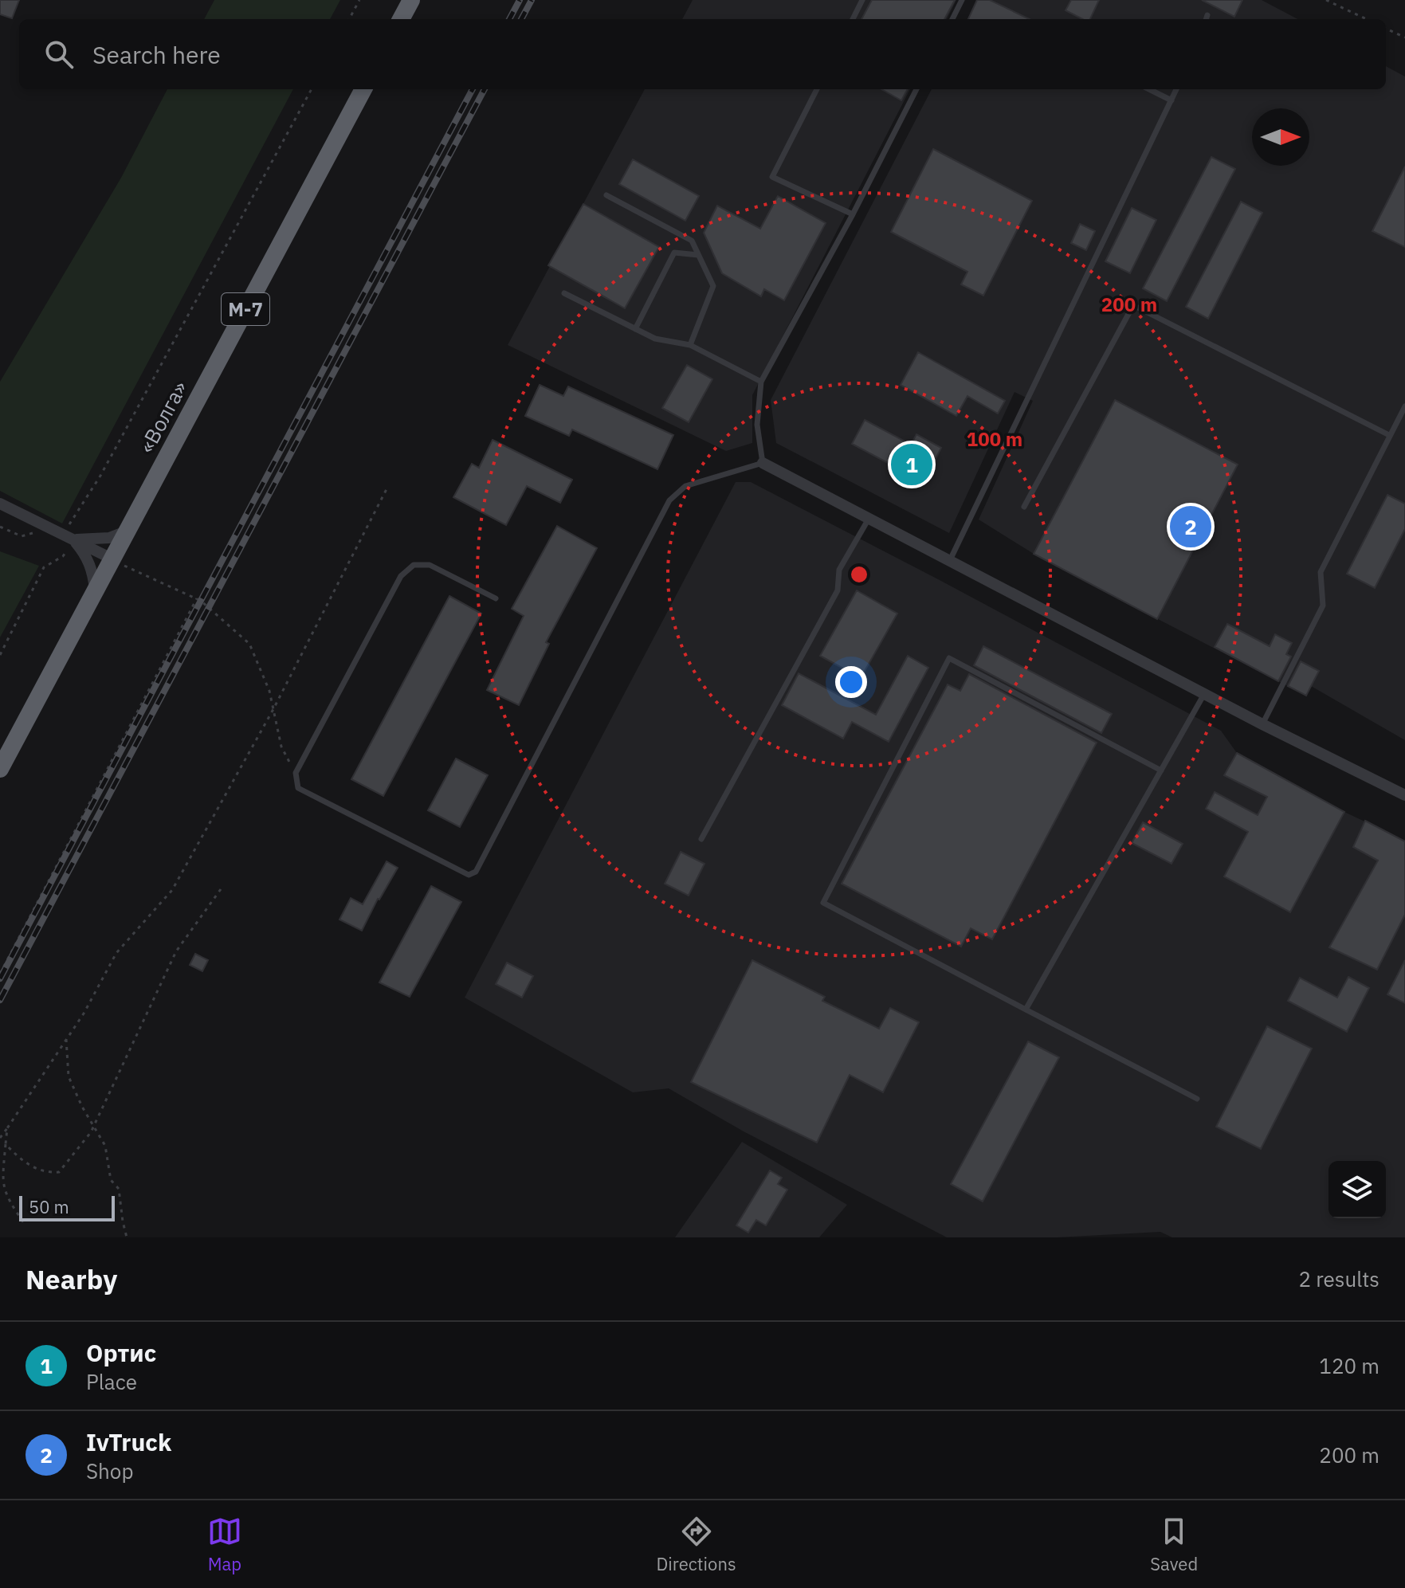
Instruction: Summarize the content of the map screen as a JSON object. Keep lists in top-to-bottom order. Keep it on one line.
{"streets":{"highway":["М-7","«Волга»"]},"scale_bar":"50 m","north":"right","page":{"search":"Search here","pins":["1","2"],"scale":"50 m","heading":["Nearby","2 results"],"list":[{"mark":"1","name":"Ортис","note":"Place","value":"120 m"},{"mark":"2","name":"IvTruck","note":"Shop","value":"200 m"}],"nav":["Map","Directions","Saved"]},"rings":["200 m","100 m"]}
